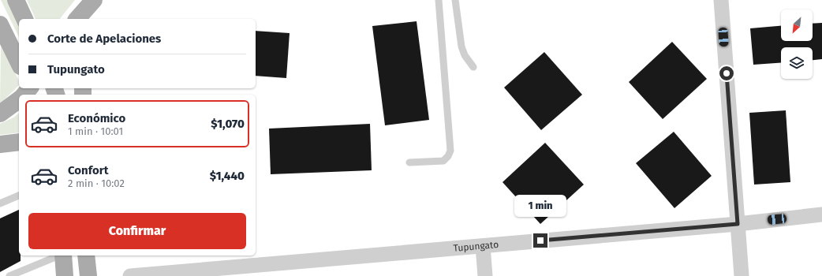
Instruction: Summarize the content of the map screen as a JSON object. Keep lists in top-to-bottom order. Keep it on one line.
{"streets":{"street":["Tupungato"]},"north":"bottom left","page":{"banner":["Corte de Apelaciones","Tupungato"],"list":[{"name":"Económico","note":"1 min · 10:01","value":"$1,070"},{"name":"Confort","note":"2 min · 10:02","value":"$1,440"}],"bubble":"1 min","buttons":"Confirmar"}}
